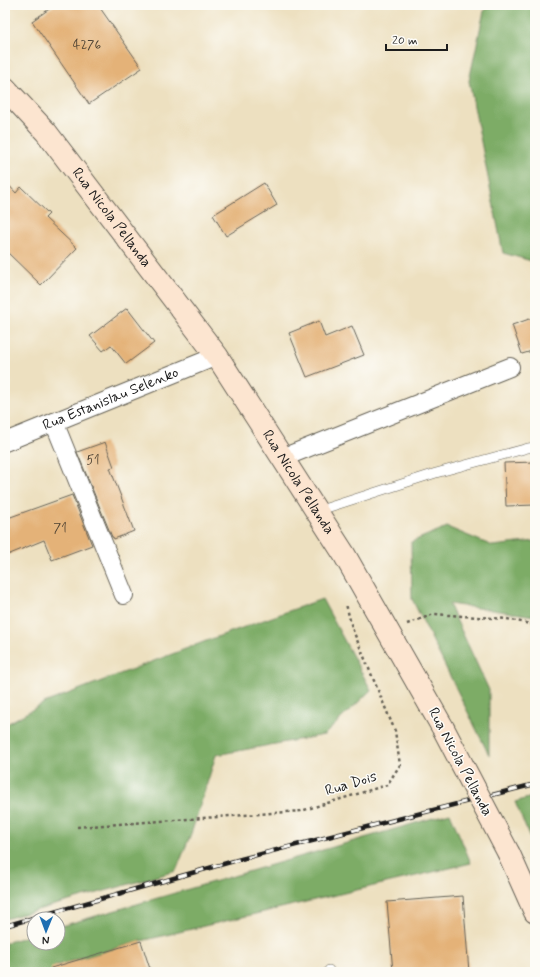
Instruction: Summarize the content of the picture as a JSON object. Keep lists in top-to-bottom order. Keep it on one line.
{"streets":{"main road":["Rua Nicola Pellanda"],"street":["Rua Estanislau Selenko"],"path":["Rua Dois"]},"crossings":[["Rua Nicola Pellanda","Rua Estanislau Selenko"]],"house_numbers":["4276","51","71"],"scale_bar":"20 m","north":"bottom"}
